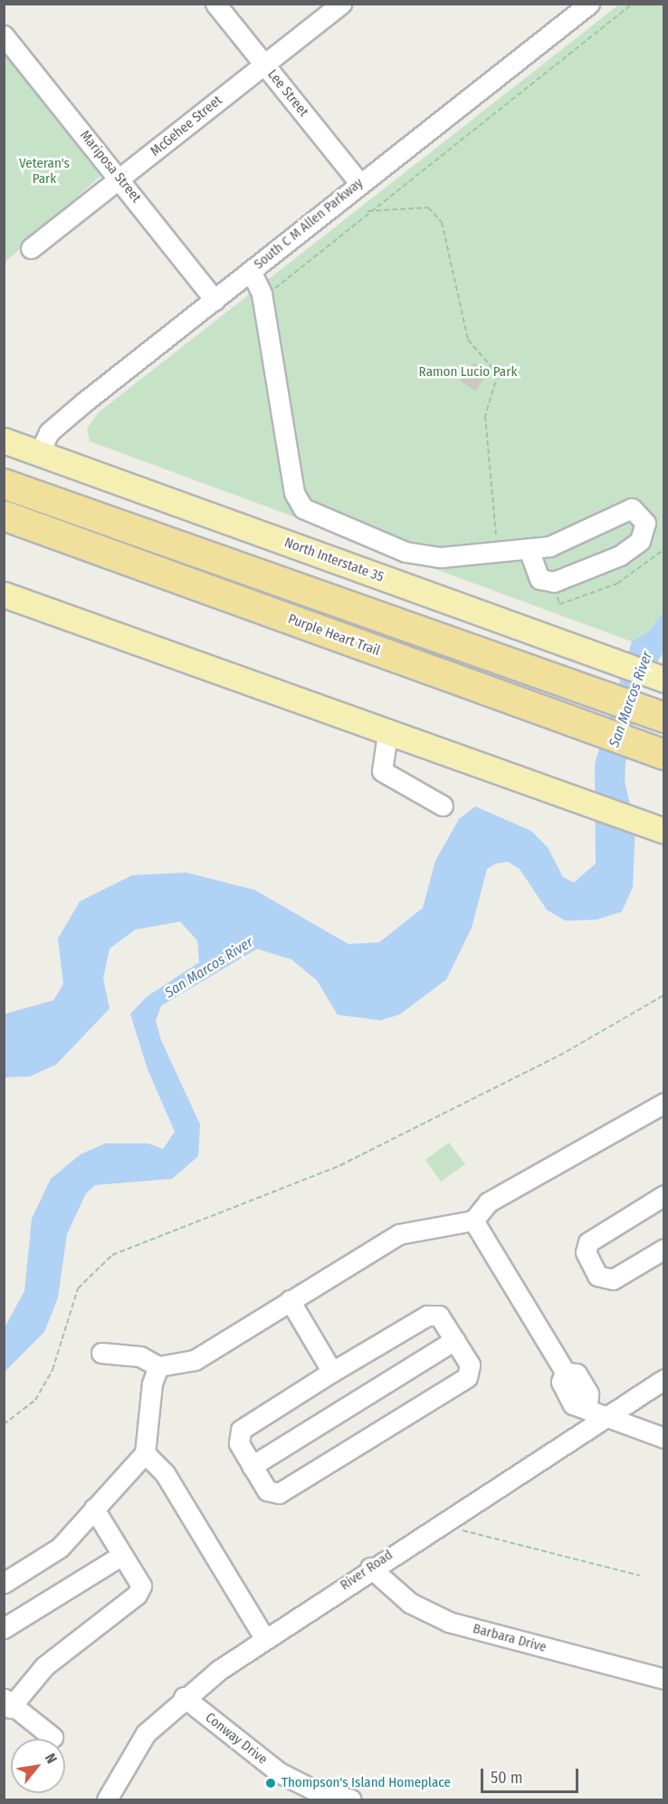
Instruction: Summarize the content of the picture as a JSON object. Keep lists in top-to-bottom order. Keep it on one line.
{"streets":{"highway":["Purple Heart Trail"],"main road":["North Interstate 35"],"street":["Lee Street","McGehee Street","Mariposa Street","South C M Allen Parkway","River Road","Barbara Drive","Conway Drive"]},"crossings":[["Lee Street","McGehee Street"],["Lee Street","South C M Allen Parkway"],["McGehee Street","Mariposa Street"],["Mariposa Street","South C M Allen Parkway"],["South C M Allen Parkway","North Interstate 35"],["River Road","Barbara Drive"],["River Road","Conway Drive"]],"water":["San Marcos River"],"parks":["Veteran's Park","Ramon Lucio Park"],"places":["Thompson's Island Homeplace"],"scale_bar":"50 m","north":"top right"}
